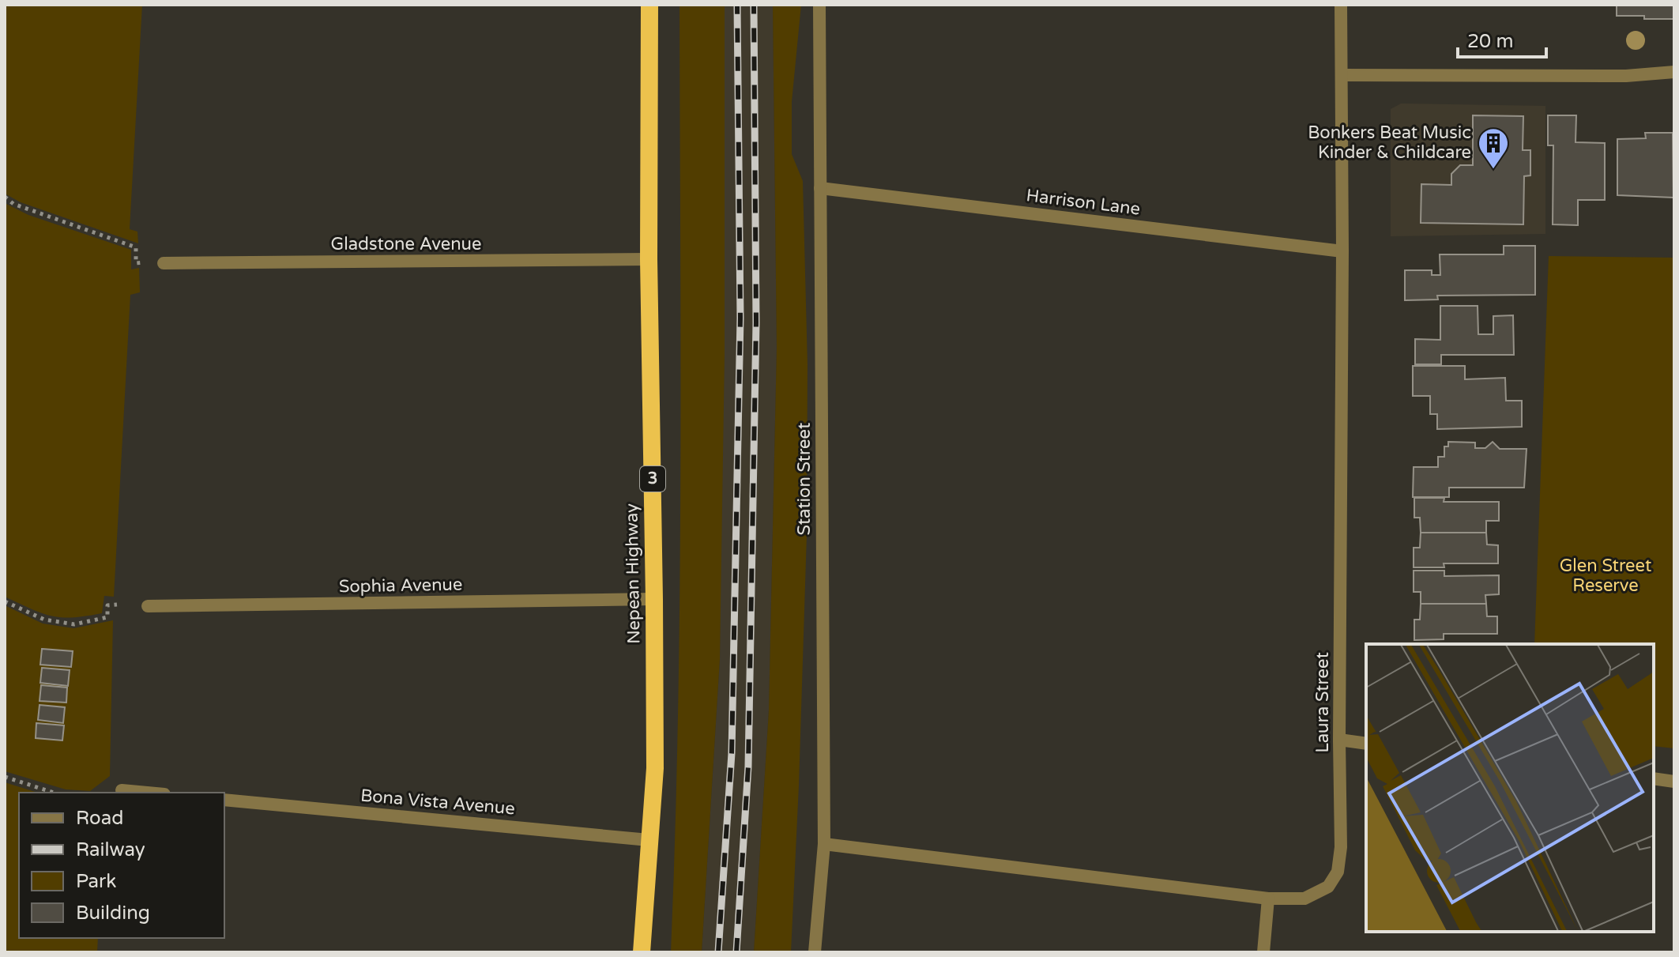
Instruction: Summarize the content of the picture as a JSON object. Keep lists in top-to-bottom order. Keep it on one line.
{"streets":{"highway":["3","Nepean Highway"],"street":["Harrison Lane","Gladstone Avenue","Station Street","Sophia Avenue","Laura Street","Bona Vista Avenue"]},"crossings":[["Harrison Lane","Station Street"],["Harrison Lane","Laura Street"],["Gladstone Avenue","Nepean Highway"],["Station Street","Laura Street"],["Nepean Highway","Sophia Avenue"],["Nepean Highway","Bona Vista Avenue"]],"parks":["Glen Street Reserve"],"places":{"building":["Bonkers Beat Music Kinder & Childcare"]},"legend":["Road","Railway","Park","Building"],"scale_bar":"20 m"}
